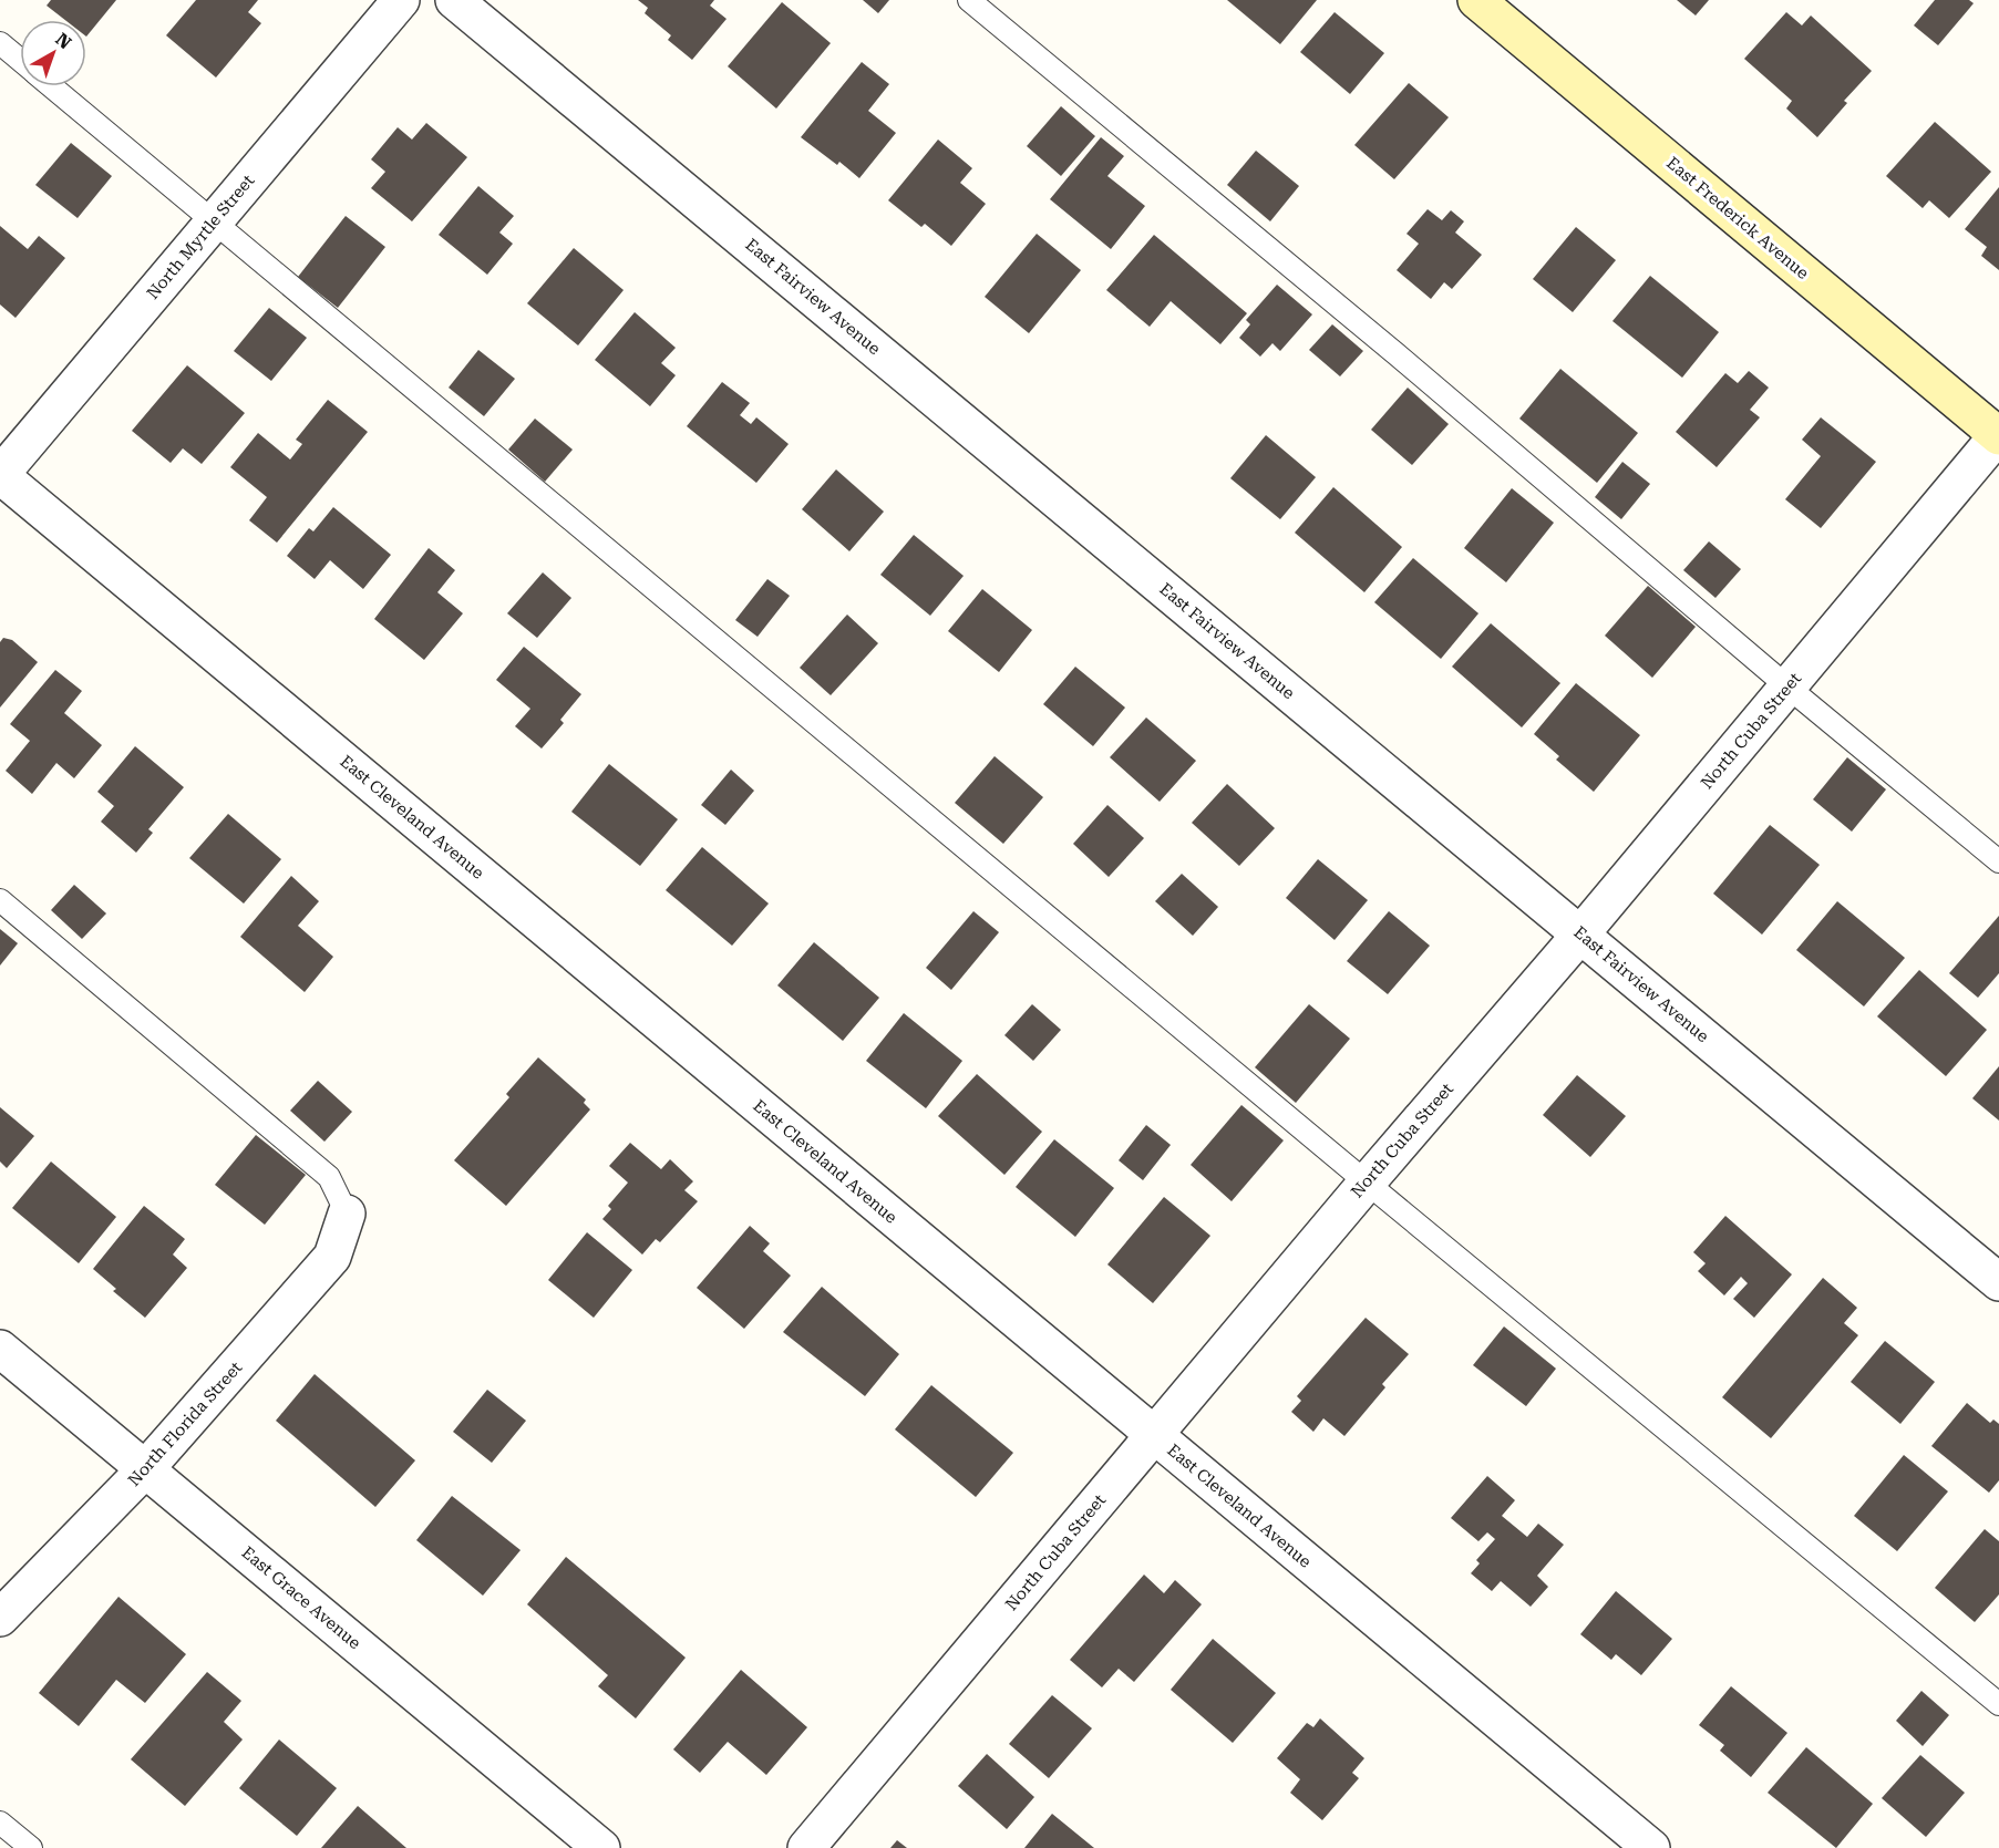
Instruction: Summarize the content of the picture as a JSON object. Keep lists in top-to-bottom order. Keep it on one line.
{"streets":{"main road":["East Frederick Avenue"],"street":["North Myrtle Street","East Fairview Avenue","North Cuba Street","East Cleveland Avenue","North Florida Street","East Grace Avenue"]},"crossings":[["East Frederick Avenue","North Cuba Street"],["North Myrtle Street","East Cleveland Avenue"],["East Fairview Avenue","North Cuba Street"],["North Cuba Street","East Cleveland Avenue"],["North Florida Street","East Grace Avenue"]],"north":"top right"}
